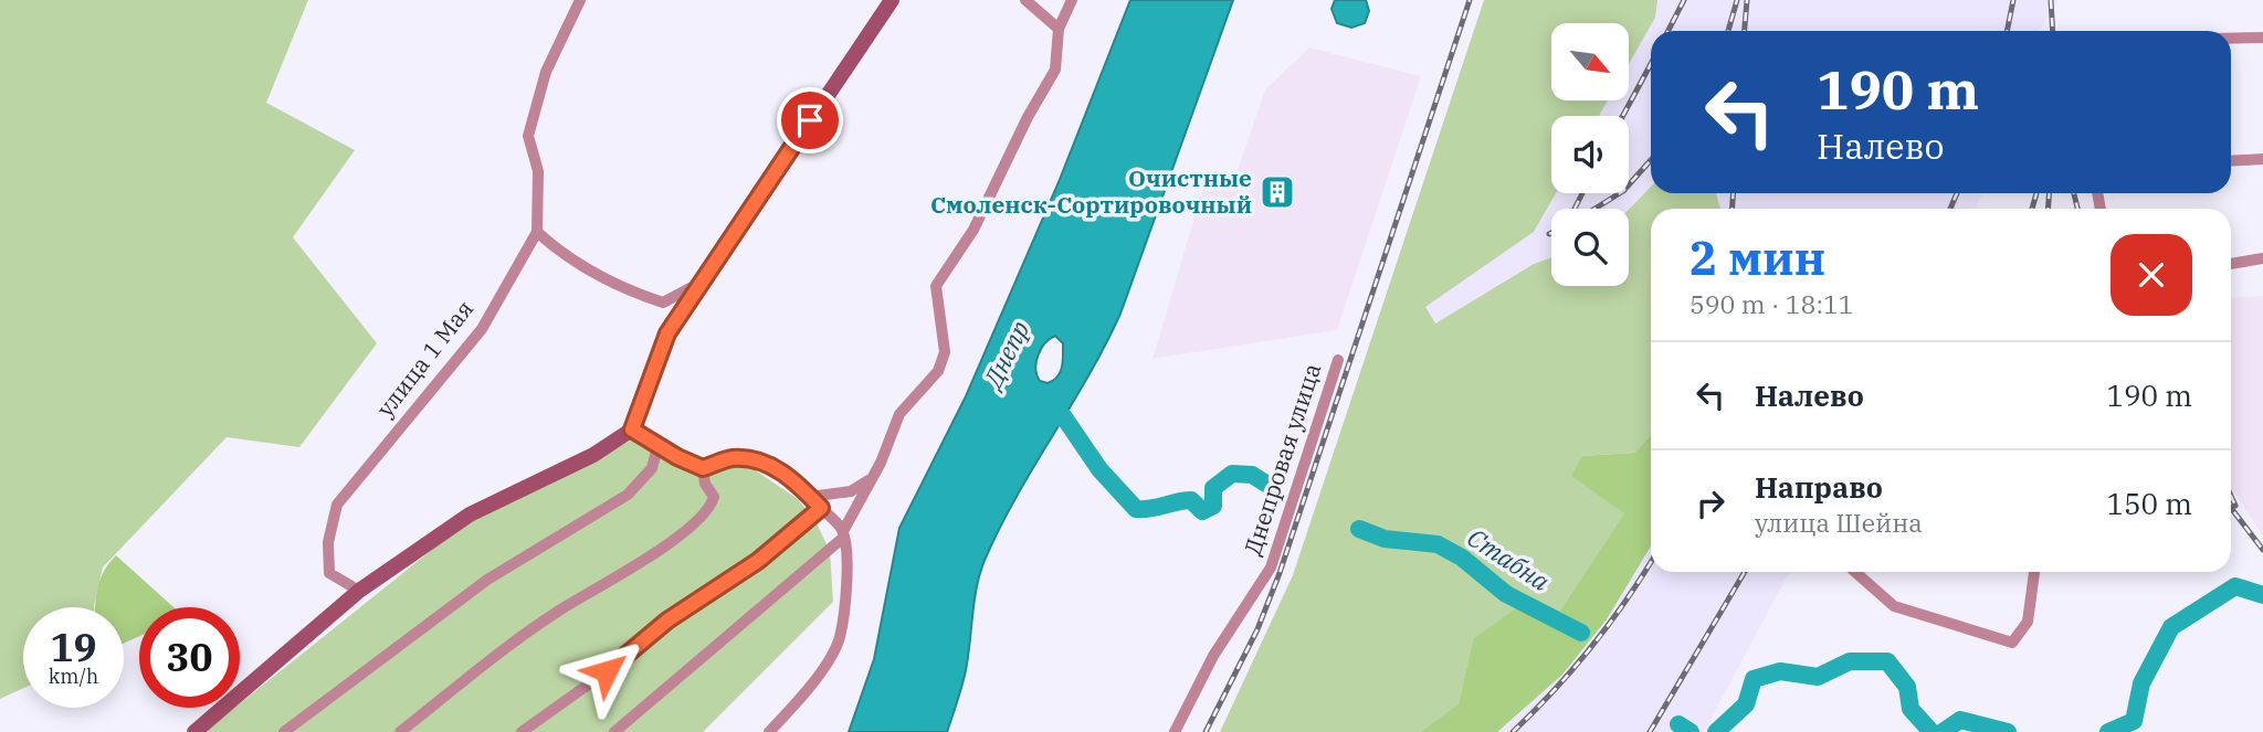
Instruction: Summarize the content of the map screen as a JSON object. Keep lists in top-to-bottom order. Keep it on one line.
{"streets":{"street":["улица 1 Мая","Днепровая улица"]},"water":["Днепр","Стабна"],"places":{"building":["Очистные Смоленск-Сортировочный"]},"north":"bottom right","page":{"turn":["190 m","Налево"],"heading":["2 мин","590 m · 18:11"],"list":[{"name":"Налево","value":"190 m"},{"name":"Направо","note":"улица Шейна","value":"150 m"}],"speed":"19 km/h","limit":"30"}}
